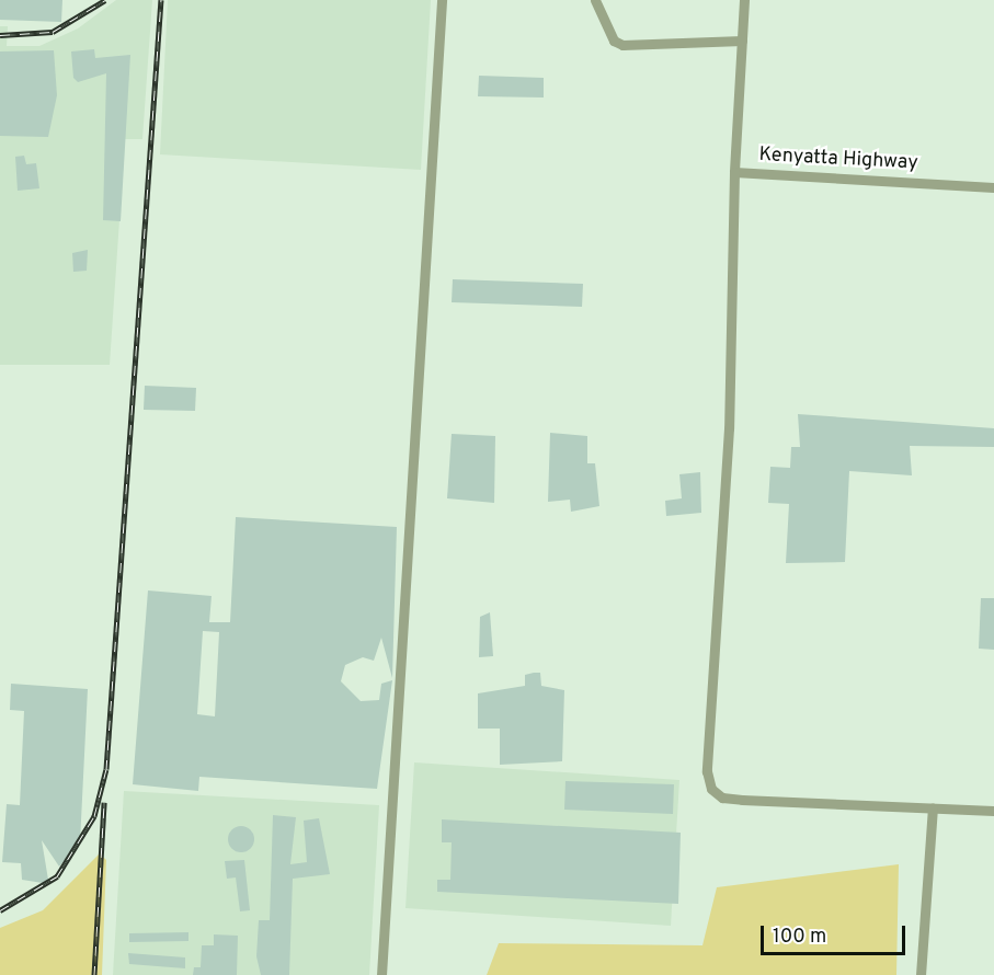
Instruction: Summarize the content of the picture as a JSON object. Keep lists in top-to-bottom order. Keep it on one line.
{"streets":{"street":["Kenyatta Highway"]},"scale_bar":"100 m"}
